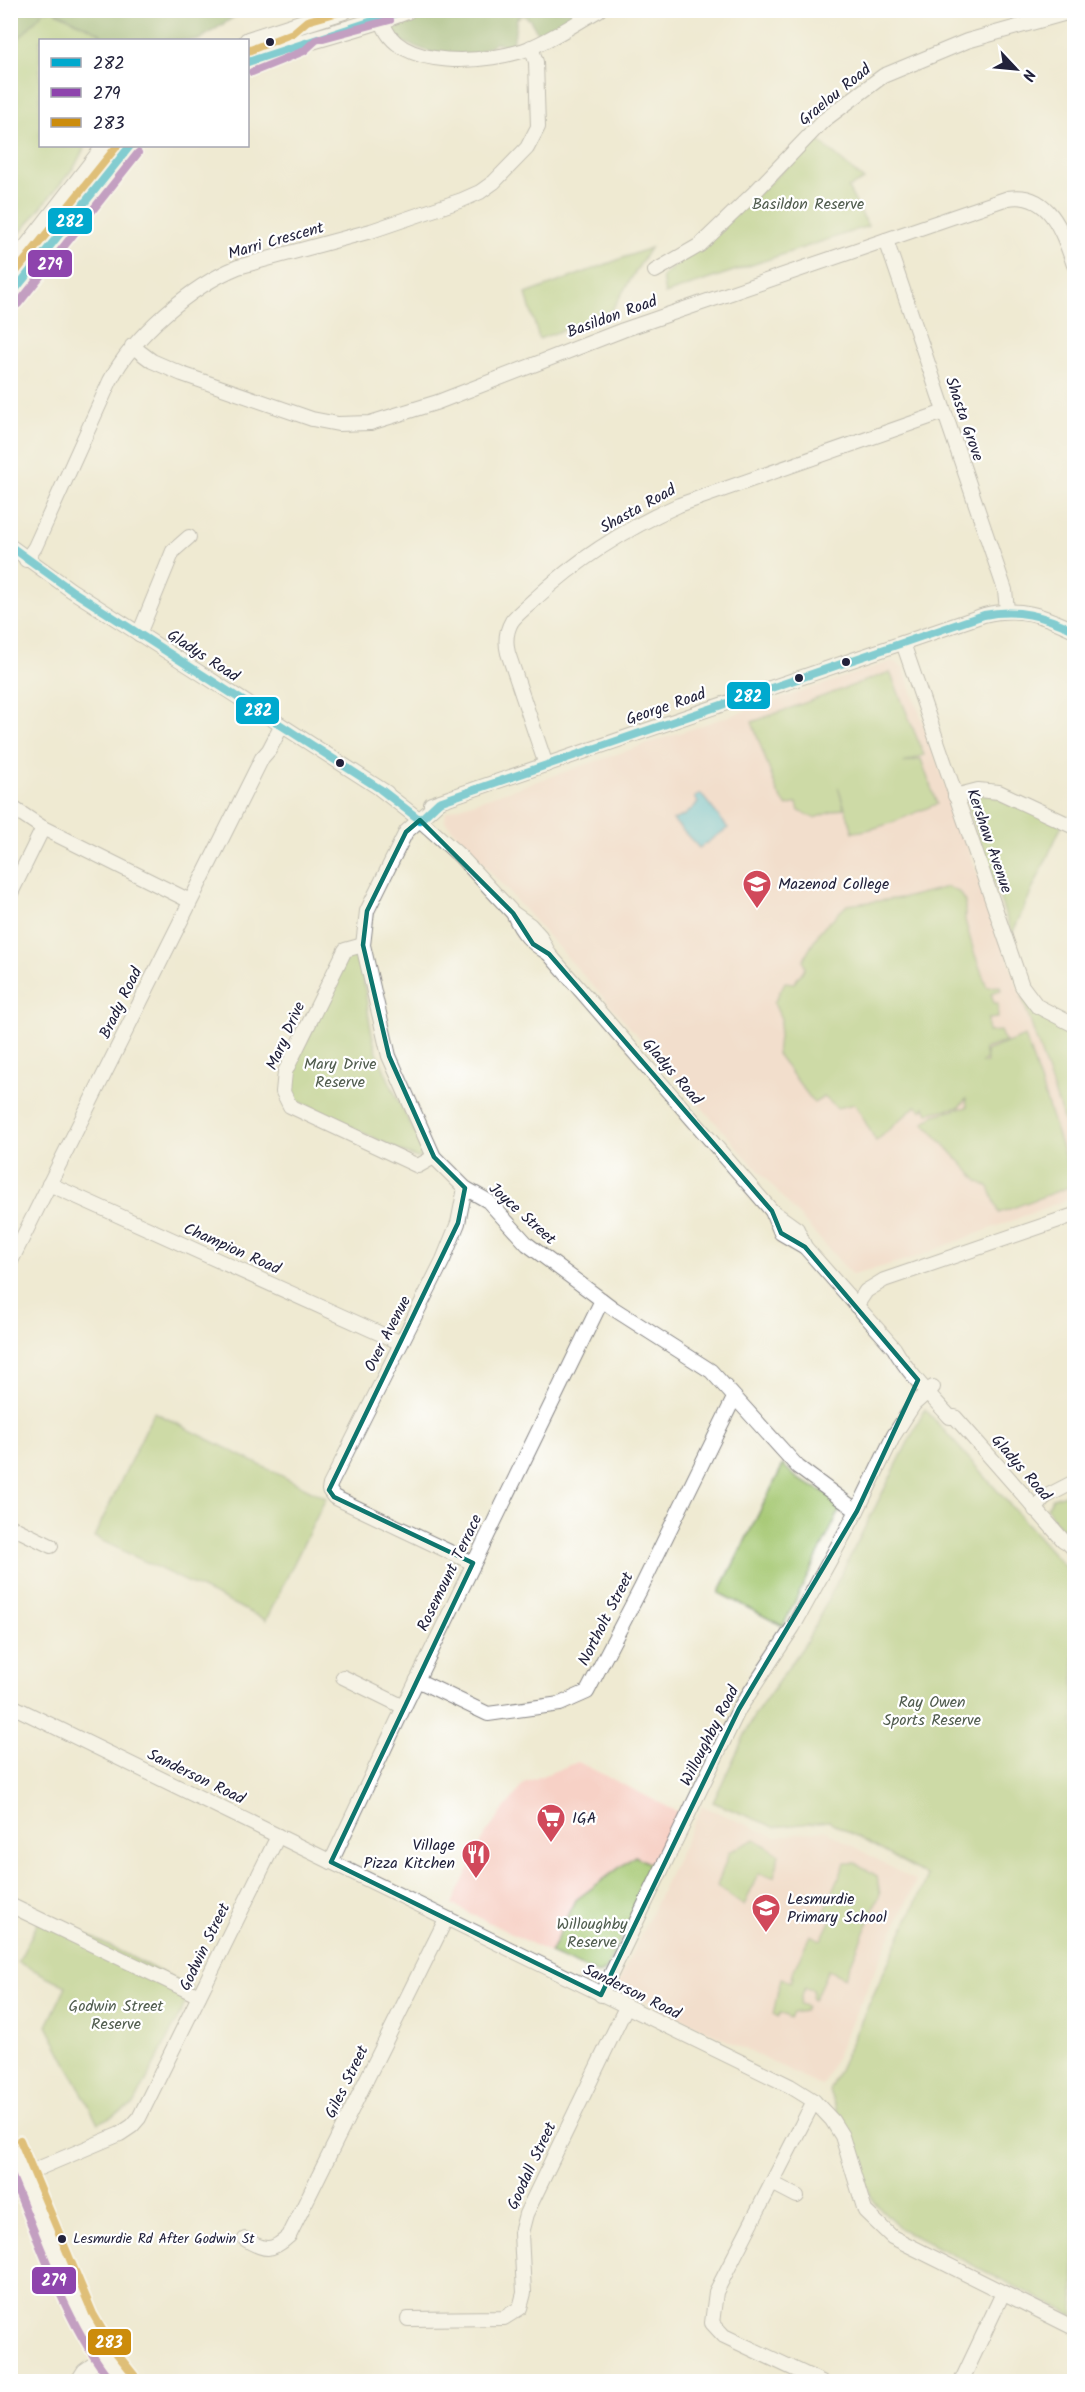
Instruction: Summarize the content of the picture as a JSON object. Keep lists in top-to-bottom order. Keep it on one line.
{"streets":{"street":["Graelou Road","Marri Crescent","Basildon Road","Shasta Grove","Shasta Road","Gladys Road","George Road","Kershaw Avenue","Brady Road","Mary Drive","Joyce Street","Champion Road","Over Avenue","Rosemount Terrace","Northolt Street","Willoughby Road","Sanderson Road","Godwin Street","Giles Street","Goodall Street"]},"crossings":[["Marri Crescent","Basildon Road"],["Marri Crescent","Gladys Road"],["Basildon Road","Shasta Grove"],["Shasta Grove","Shasta Road"],["Shasta Grove","George Road"],["Shasta Road","George Road"],["Gladys Road","George Road"],["Gladys Road","Brady Road"],["Gladys Road","Joyce Street"],["Gladys Road","Willoughby Road"],["George Road","Kershaw Avenue"],["George Road","Joyce Street"],["Brady Road","Champion Road"],["Mary Drive","Joyce Street"],["Joyce Street","Over Avenue"],["Joyce Street","Rosemount Terrace"],["Joyce Street","Northolt Street"],["Joyce Street","Willoughby Road"],["Champion Road","Over Avenue"],["Over Avenue","Rosemount Terrace"],["Rosemount Terrace","Northolt Street"],["Rosemount Terrace","Sanderson Road"],["Willoughby Road","Sanderson Road"],["Sanderson Road","Godwin Street"],["Sanderson Road","Giles Street"],["Sanderson Road","Goodall Street"]],"parks":["Basildon Reserve","Mary Drive Reserve","Ray Owen Sports Reserve","Willoughby Reserve","Godwin Street Reserve"],"places":{"school or university":["Mazenod College","Lesmurdie Primary School"],"supermarket":["IGA"],"restaurant":["Village Pizza Kitchen"],"other":["Lesmurdie Rd After Godwin St"]},"lines":["transit line 282","transit line 283","transit line 279"],"legend":["282","279","283"],"north":"bottom right"}
